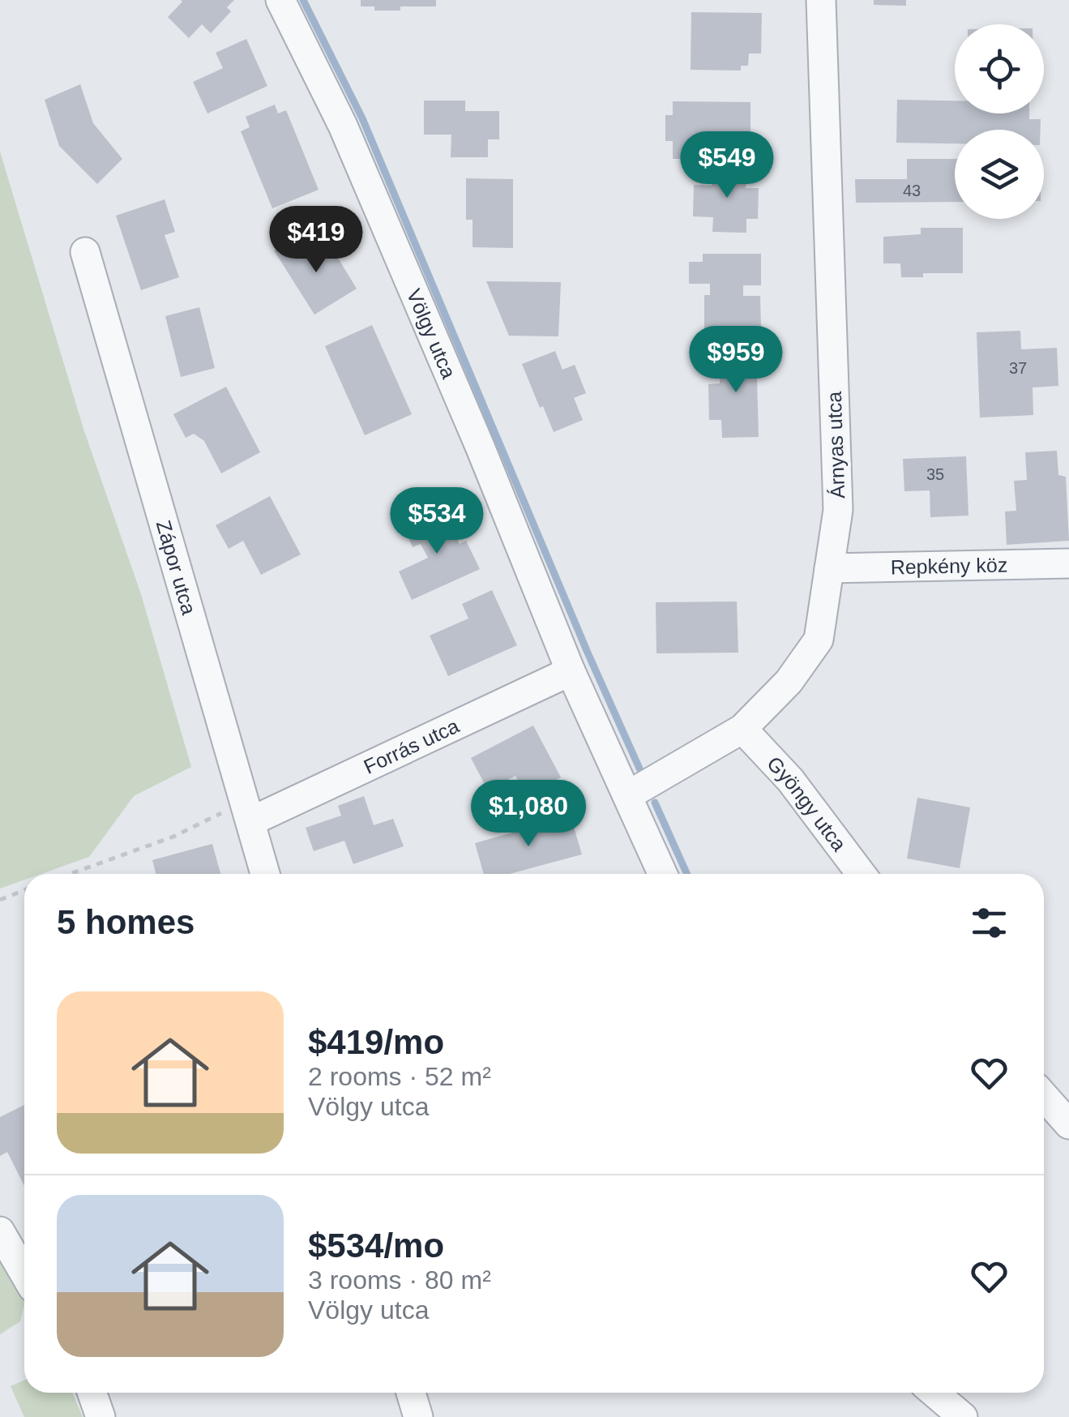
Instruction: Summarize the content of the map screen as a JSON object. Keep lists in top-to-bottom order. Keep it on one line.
{"streets":{"street":["Völgy utca","Árnyas utca","Repkény köz","Zápor utca","Forrás utca","Gyöngy utca"]},"crossings":[["Völgy utca","Forrás utca"],["Árnyas utca","Repkény köz"],["Árnyas utca","Gyöngy utca"],["Zápor utca","Forrás utca"]],"house_numbers":["43","37","35"],"page":{"price":["$549","$419","$959","$534","$1,080"],"heading":"5 homes","list":[{"name":"$419/mo","note":"2 rooms · 52 m² · Völgy utca"},{"name":"$534/mo","note":"3 rooms · 80 m² · Völgy utca"}]}}
